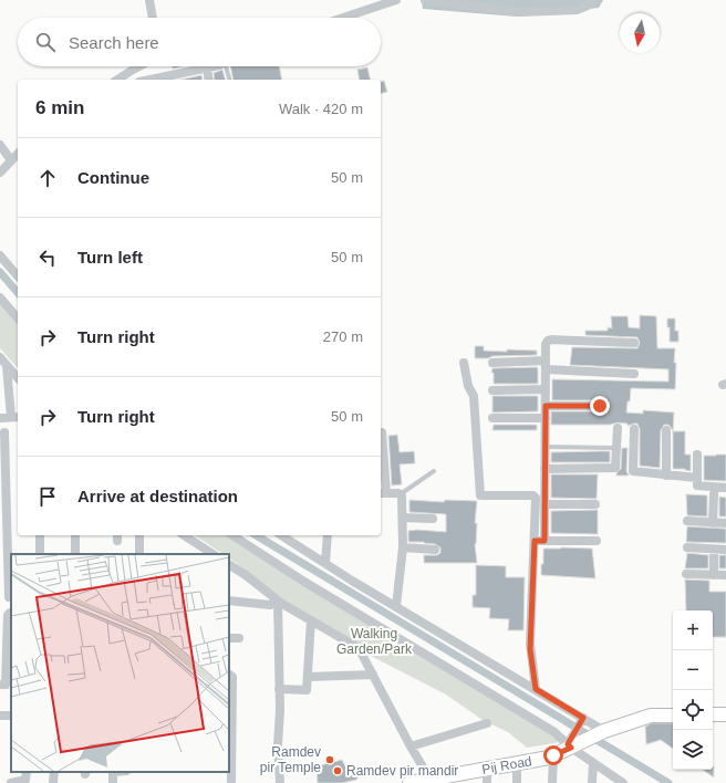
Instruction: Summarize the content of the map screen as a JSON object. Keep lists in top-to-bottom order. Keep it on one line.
{"streets":{"main road":["Pij Road"]},"parks":["Walking Garden/Park"],"places":["Ramdev pir Temple","Ramdev pir mandir"],"north":"bottom","page":{"search":"Search here","heading":["6 min","Walk · 420 m"],"list":[["Continue","50 m"],["Turn left","50 m"],["Turn right","270 m"],["Turn right","50 m"],"Arrive at destination"],"map_buttons":["+","−"]}}
